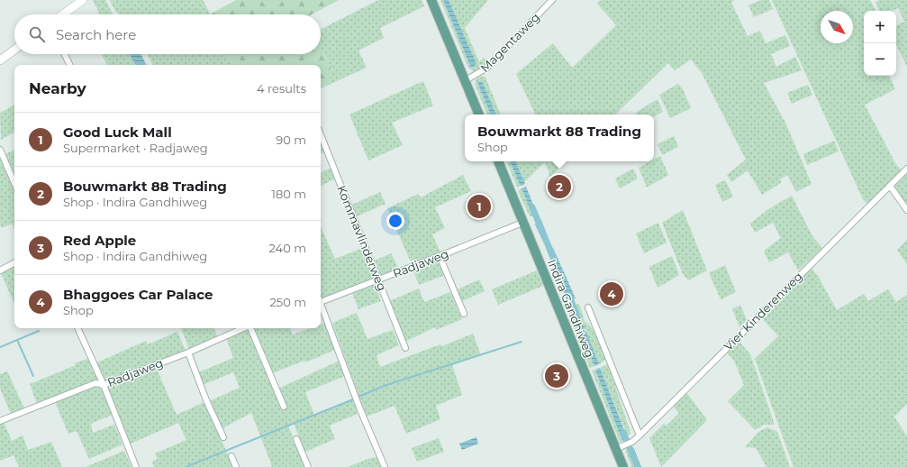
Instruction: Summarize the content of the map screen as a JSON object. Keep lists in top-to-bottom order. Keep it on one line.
{"streets":{"main road":["Indira Gandhiweg"],"street":["Magentaweg","Kommavlinderweg","Radjaweg","Vier Kinderenweg"]},"crossings":[["Kommavlinderweg","Radjaweg"],["Radjaweg","Indira Gandhiweg"],["Indira Gandhiweg","Vier Kinderenweg"]],"north":"bottom right","page":{"map_buttons":["+","−"],"search":"Search here","heading":["Nearby","4 results"],"list":[{"mark":"1","name":"Good Luck Mall","note":"Supermarket · Radjaweg","value":"90 m"},{"mark":"2","name":"Bouwmarkt 88 Trading","note":"Shop · Indira Gandhiweg","value":"180 m"},{"mark":"3","name":"Red Apple","note":"Shop · Indira Gandhiweg","value":"240 m"},{"mark":"4","name":"Bhaggoes Car Palace","note":"Shop","value":"250 m"}],"popup":["Bouwmarkt 88 Trading","Shop"],"pins":["2","1","4","3"]}}
